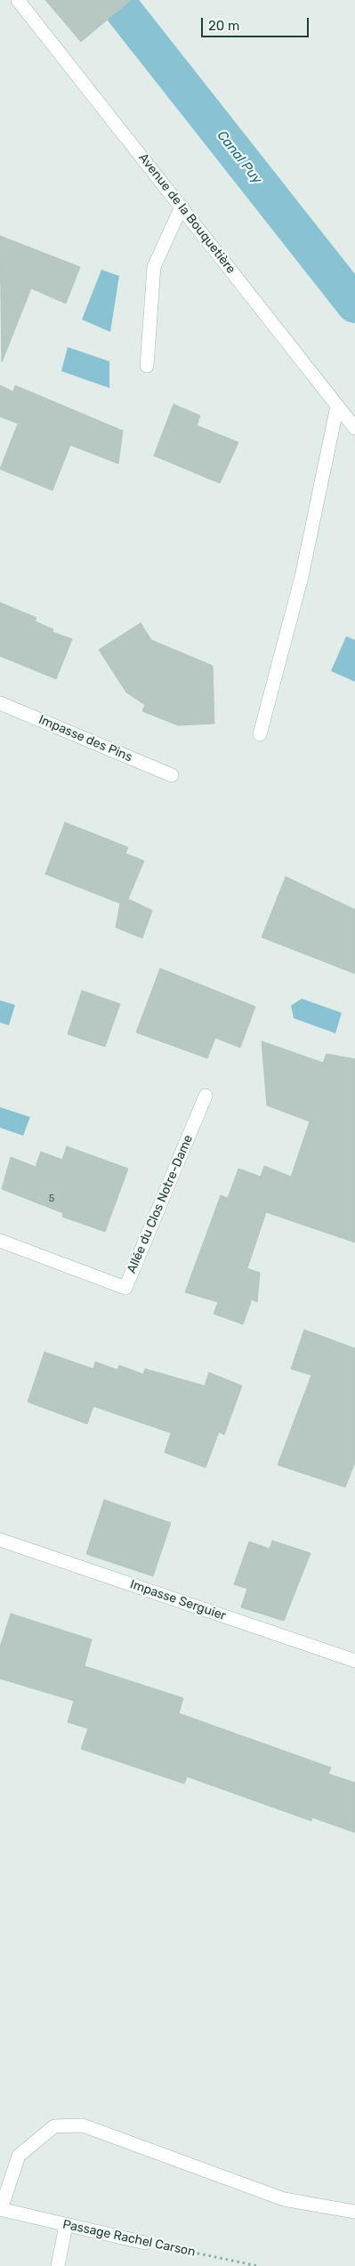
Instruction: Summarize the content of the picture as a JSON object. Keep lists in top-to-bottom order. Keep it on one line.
{"streets":{"street":["Avenue de la Bouquetière","Impasse des Pins","Allée du Clos Notre-Dame","Impasse Serguier","Passage Rachel Carson"]},"water":["Canal Puy"],"house_numbers":["5"],"scale_bar":"20 m"}
